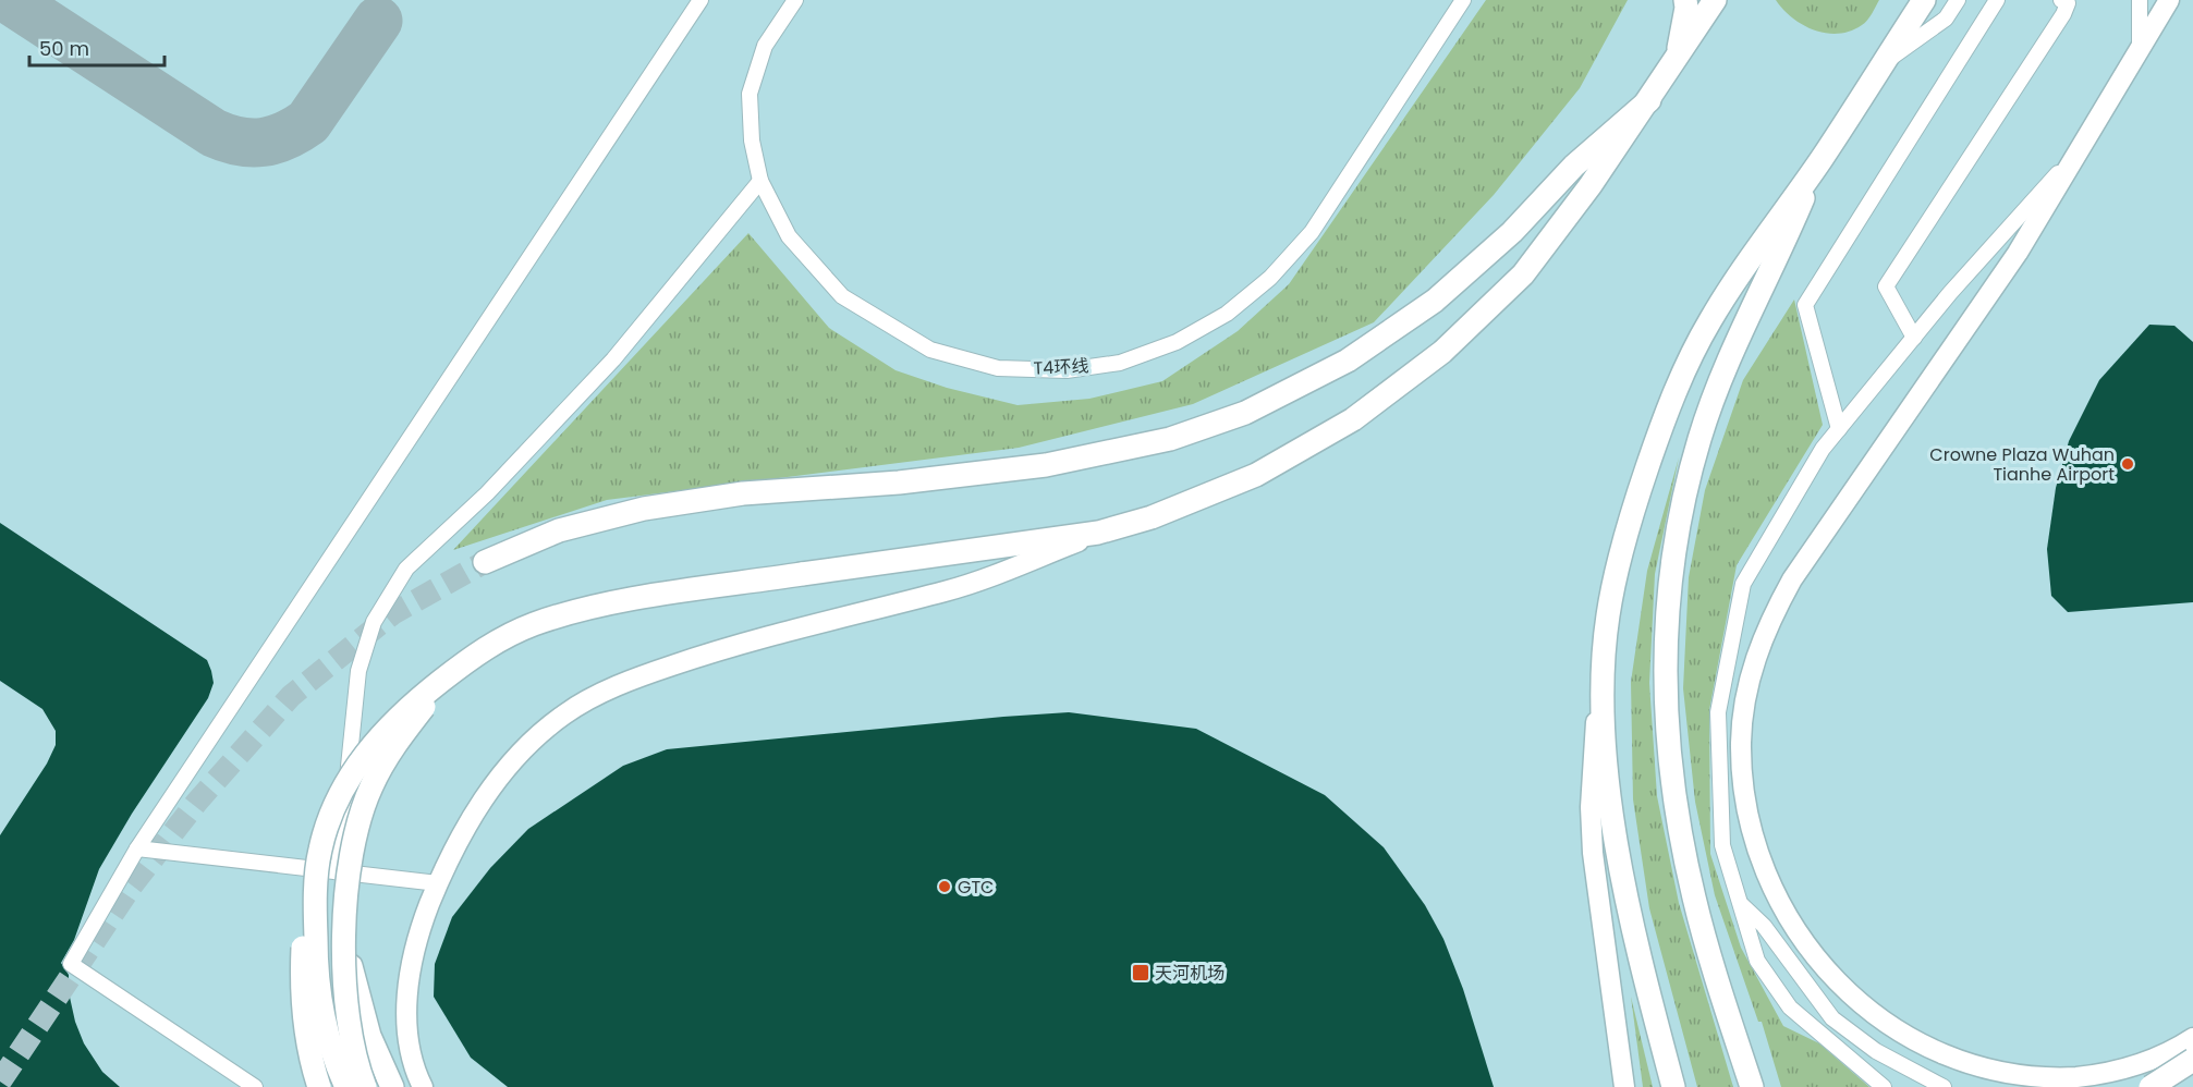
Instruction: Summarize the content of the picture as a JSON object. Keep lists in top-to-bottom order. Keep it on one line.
{"streets":{"street":["T4环线"]},"places":{"other":["Crowne Plaza Wuhan Tianhe Airport","GTC"],"transit":["天河机场"]},"scale_bar":"50 m"}
